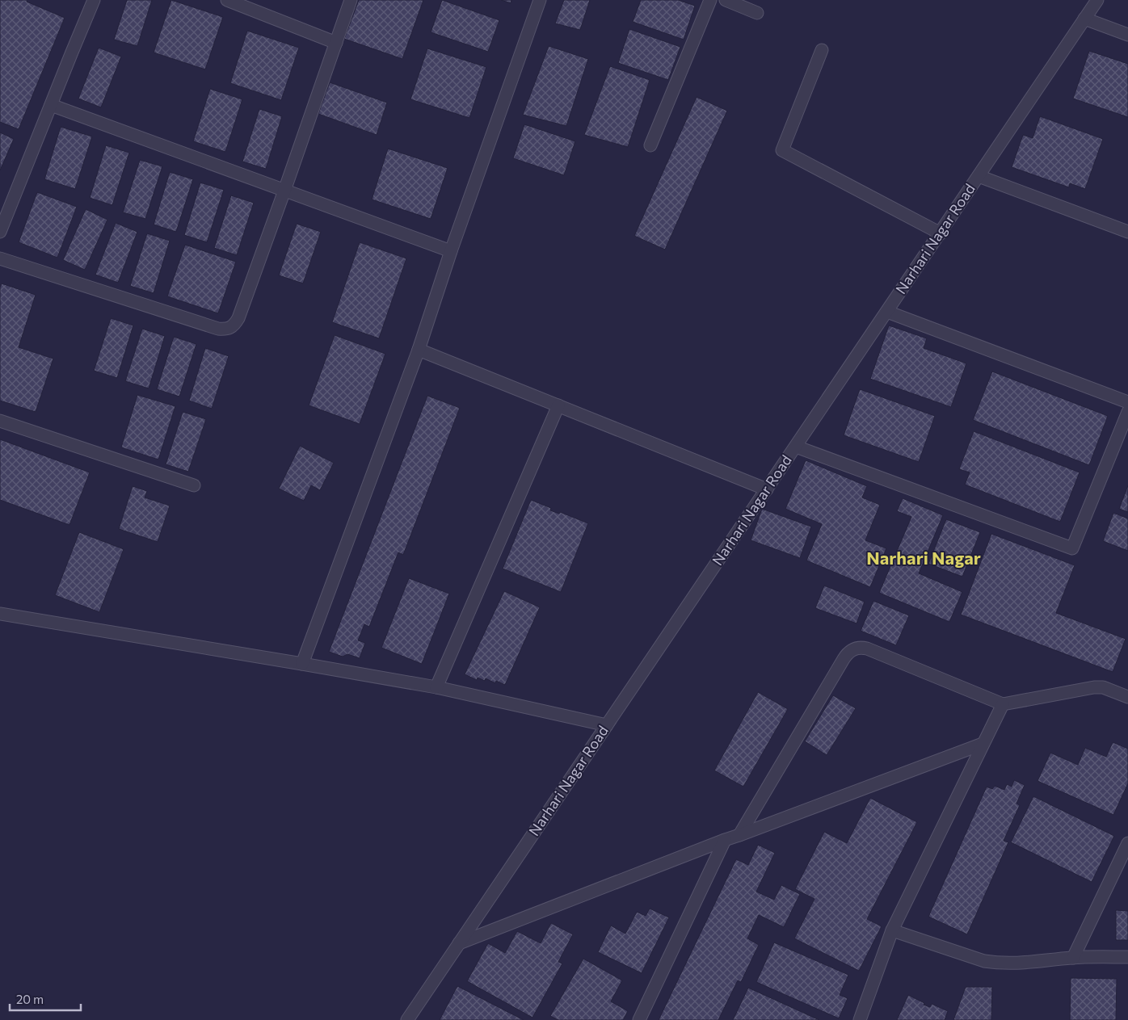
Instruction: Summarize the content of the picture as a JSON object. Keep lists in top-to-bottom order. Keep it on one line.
{"streets":{"street":["Narhari Nagar Road"]},"districts":["Narhari Nagar"],"scale_bar":"20 m"}
